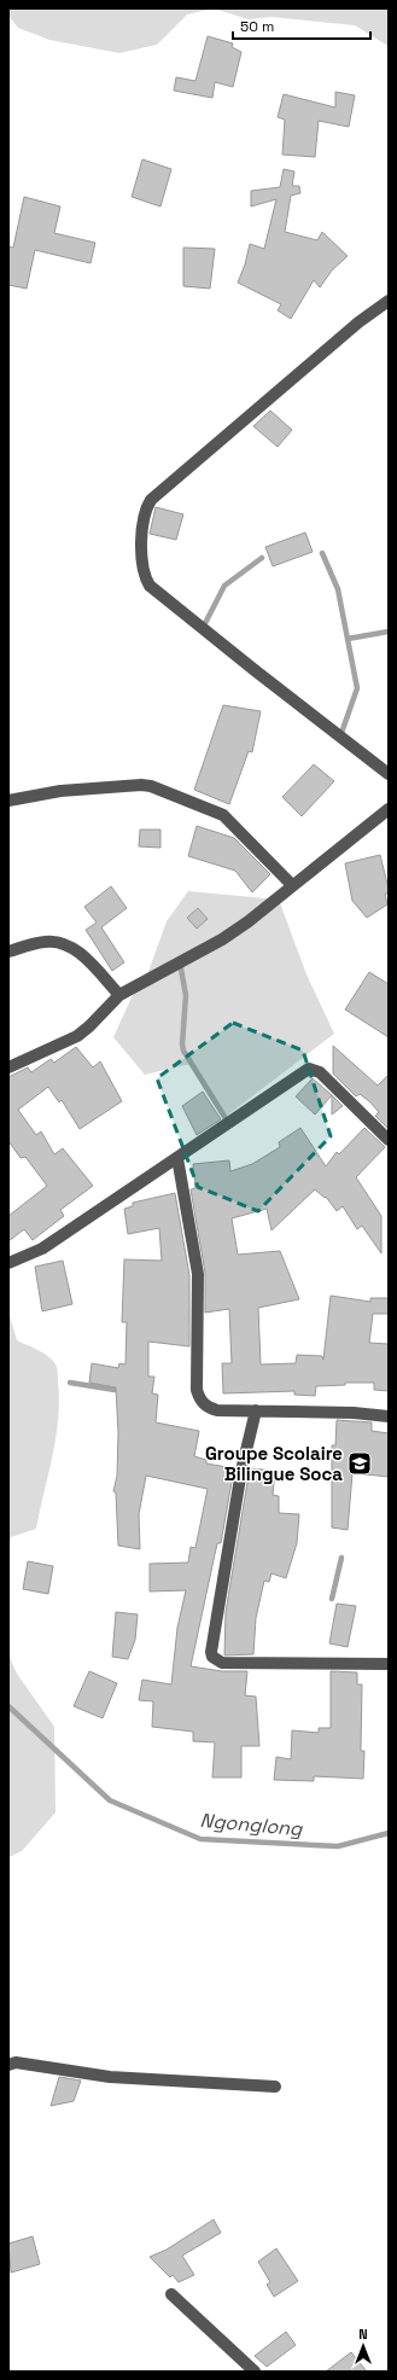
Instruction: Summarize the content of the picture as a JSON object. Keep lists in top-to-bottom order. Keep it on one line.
{"water":["Ngonglong"],"places":{"school or university":["Groupe Scolaire Bilingue Soca"]},"scale_bar":"50 m","north":"top"}
